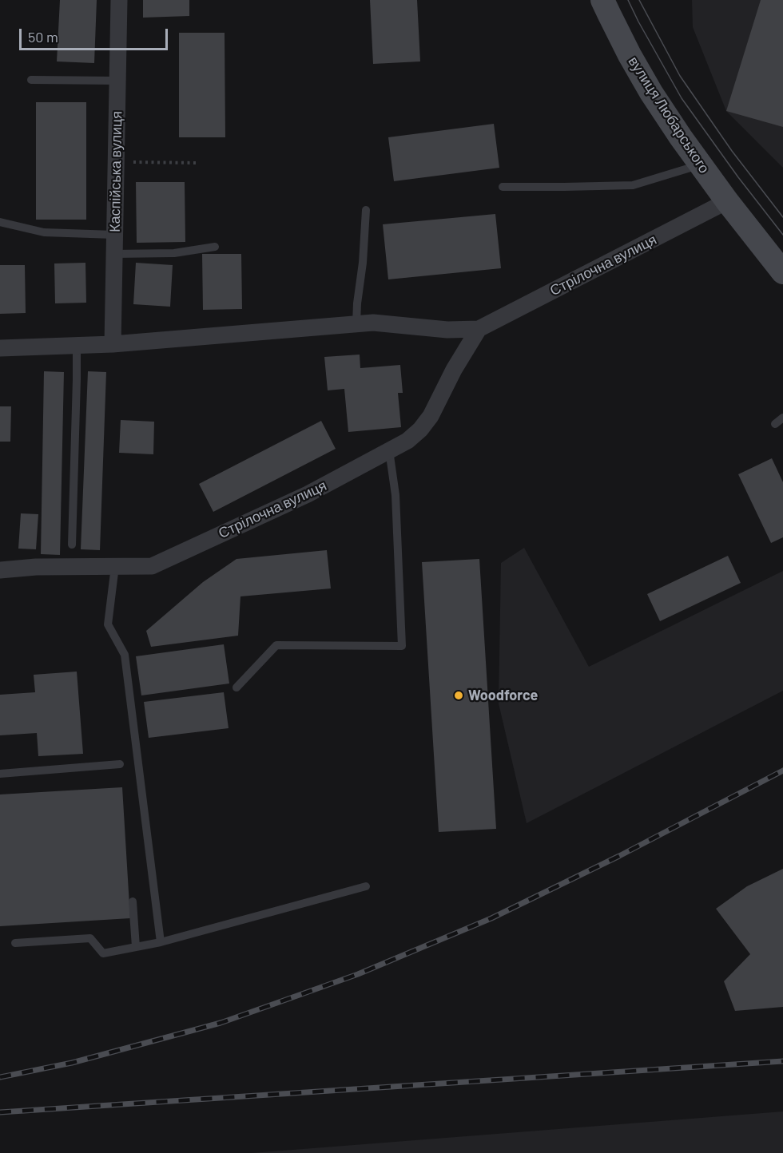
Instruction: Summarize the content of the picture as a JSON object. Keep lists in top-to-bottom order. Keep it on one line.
{"streets":{"main road":["вулиця Любарського"],"street":["Каспійська вулиця","Стрілочна вулиця"]},"crossings":[["вулиця Любарського","Стрілочна вулиця"],["Каспійська вулиця","Стрілочна вулиця"]],"places":["Woodforce"],"scale_bar":"50 m"}
